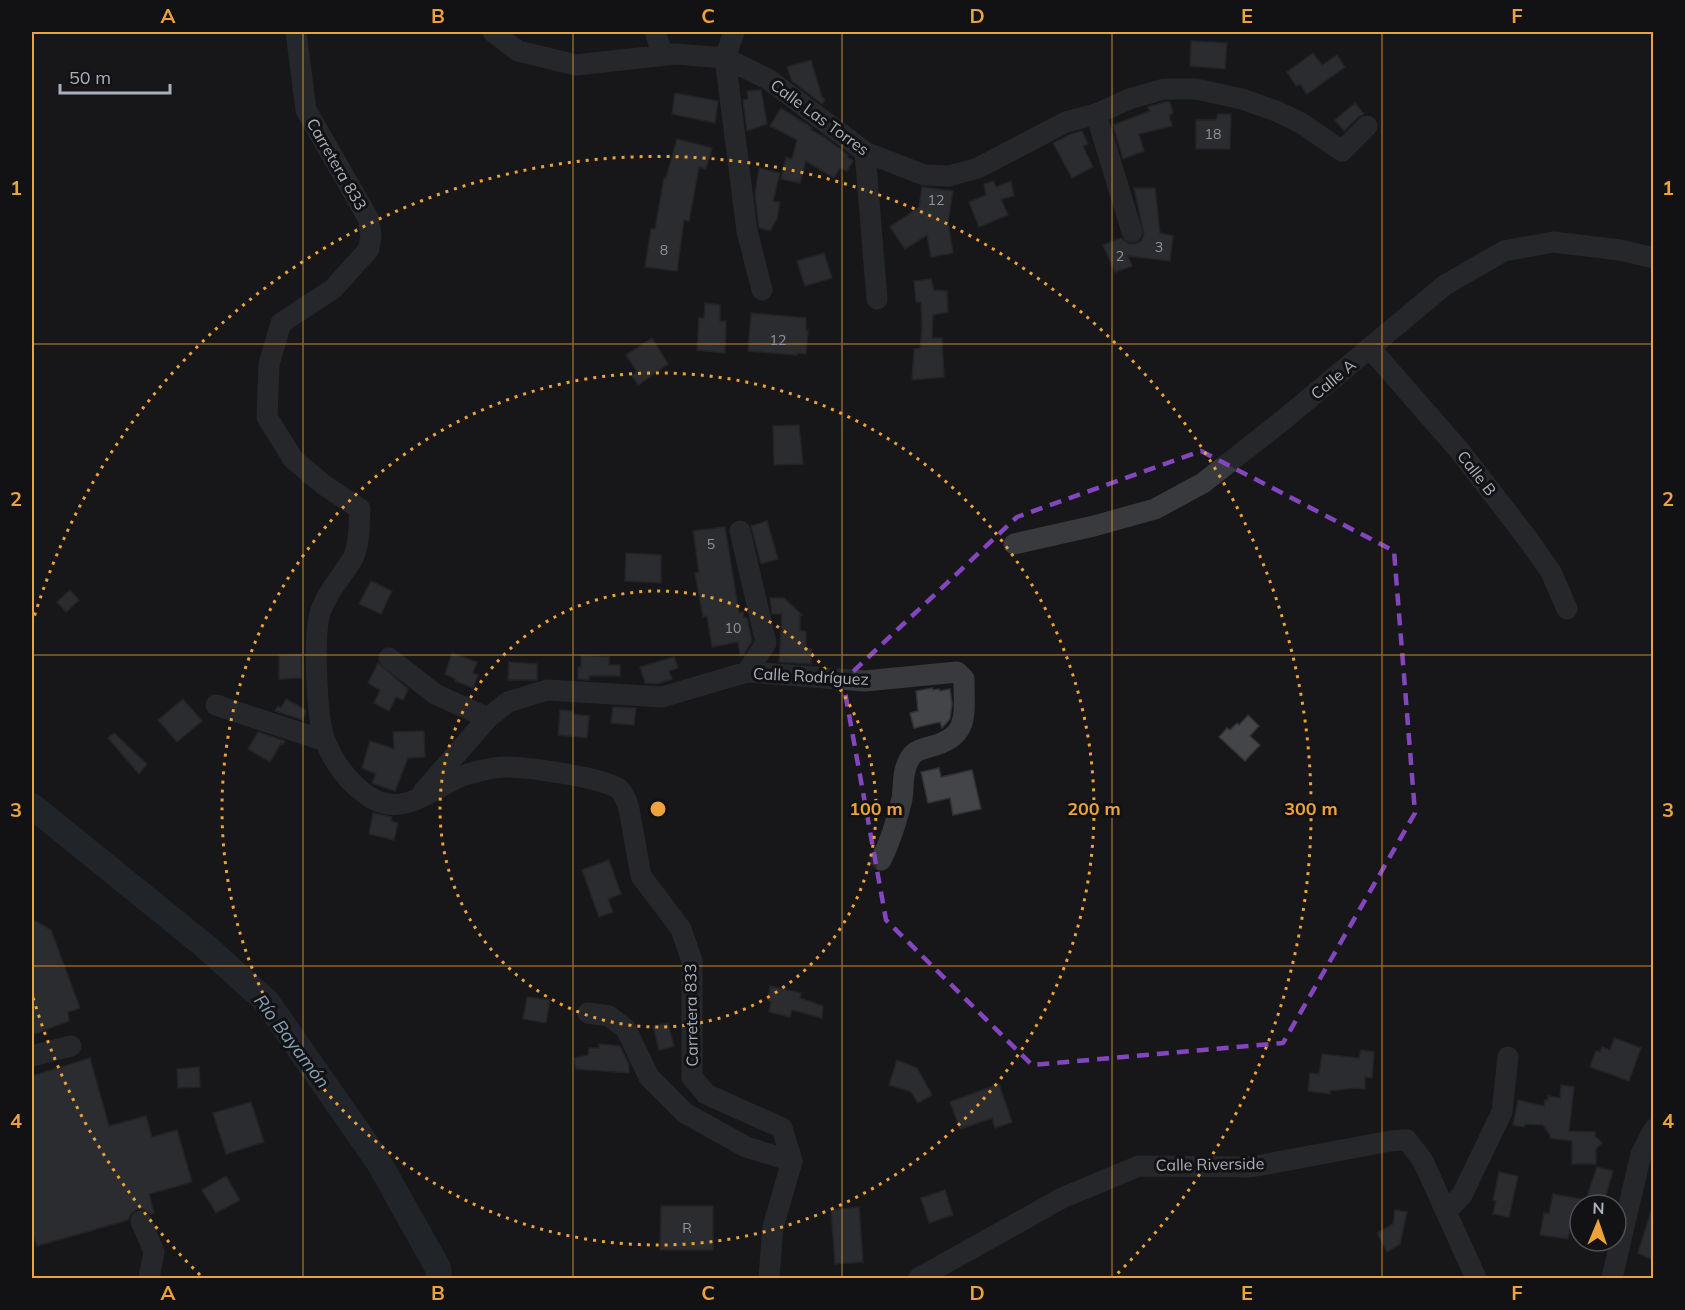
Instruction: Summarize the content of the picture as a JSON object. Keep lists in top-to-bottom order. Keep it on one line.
{"streets":{"street":["Calle Las Torres","Carretera 833","Calle A","Calle B","Calle Rodríguez","Calle Riverside"]},"crossings":[["Carretera 833","Calle Rodríguez"],["Calle A","Calle B"]],"water":["Río Bayamón"],"house_numbers":["18","12","3","8","2","12","5","10","R"],"scale_bar":"50 m","north":"top","grid":{"columns":["A","B","C","D","E","F"],"rows":["1","2","3","4"]},"rings":["100 m","200 m","300 m"]}
